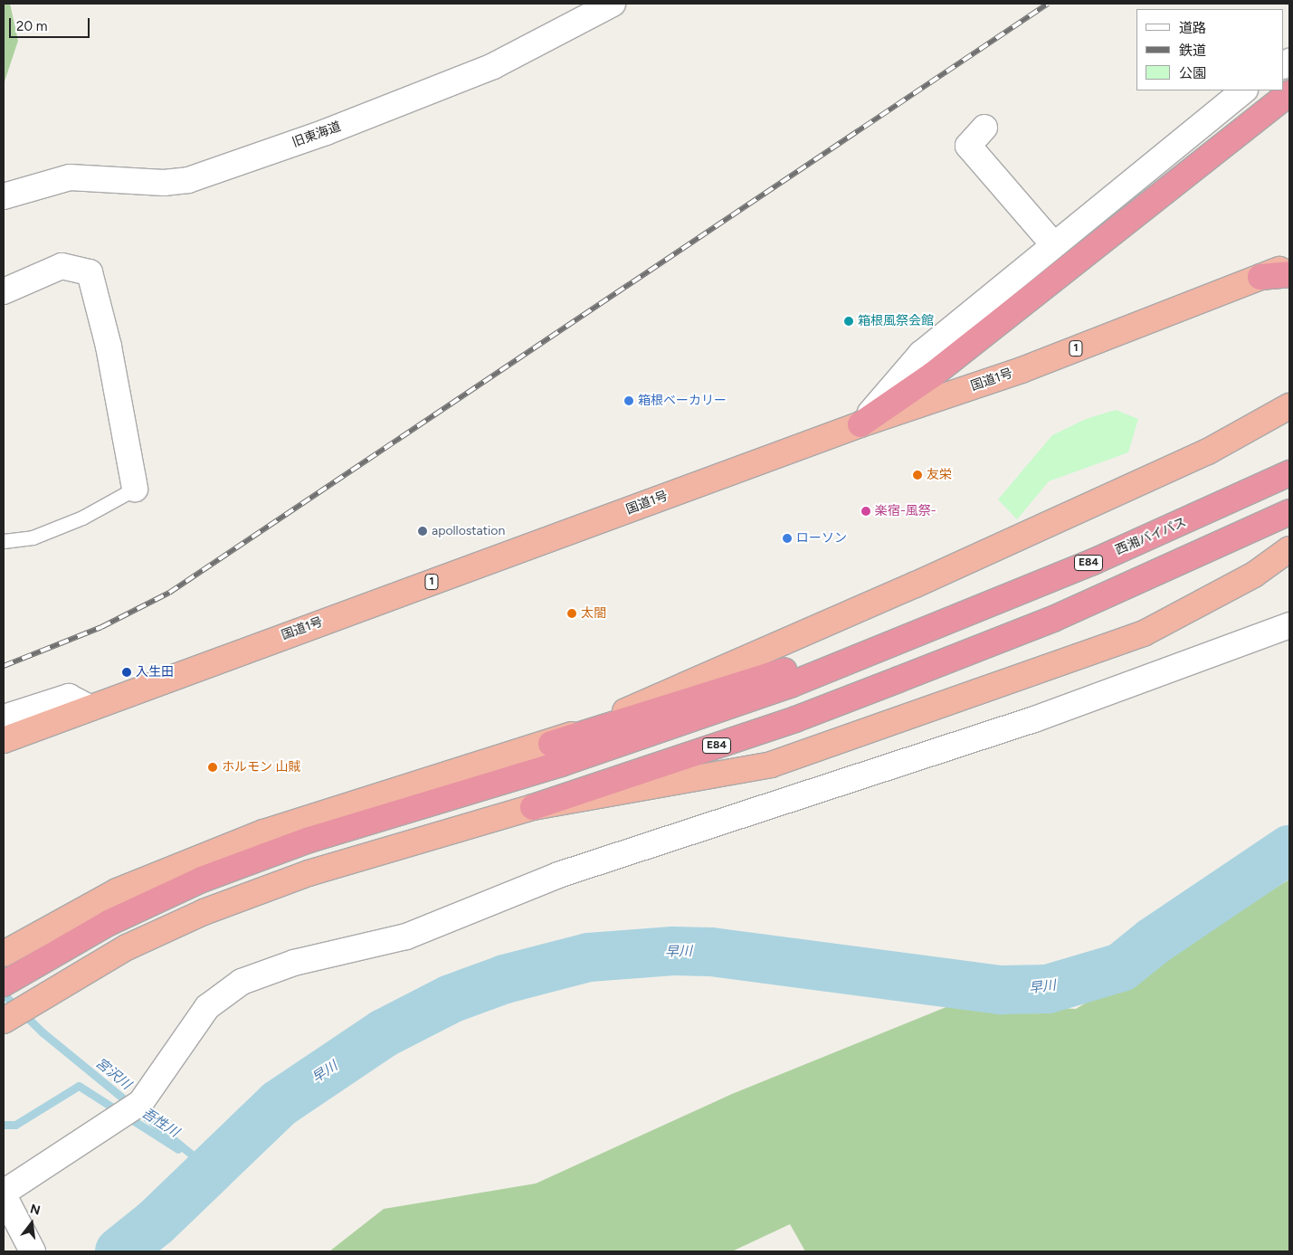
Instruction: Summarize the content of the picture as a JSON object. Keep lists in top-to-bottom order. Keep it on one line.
{"streets":{"highway":["1","国道1号","西湘バイパス","E84"],"street":["旧東海道"]},"water":["早川","宮沢川","吾性川"],"places":["箱根風祭会館","箱根ベーカリー","友栄","楽宿-風祭-","apollostation","ローソン","太閤","入生田","ホルモン 山賊"],"legend":["道路","鉄道","公園"],"scale_bar":"20 m","north":"top"}
